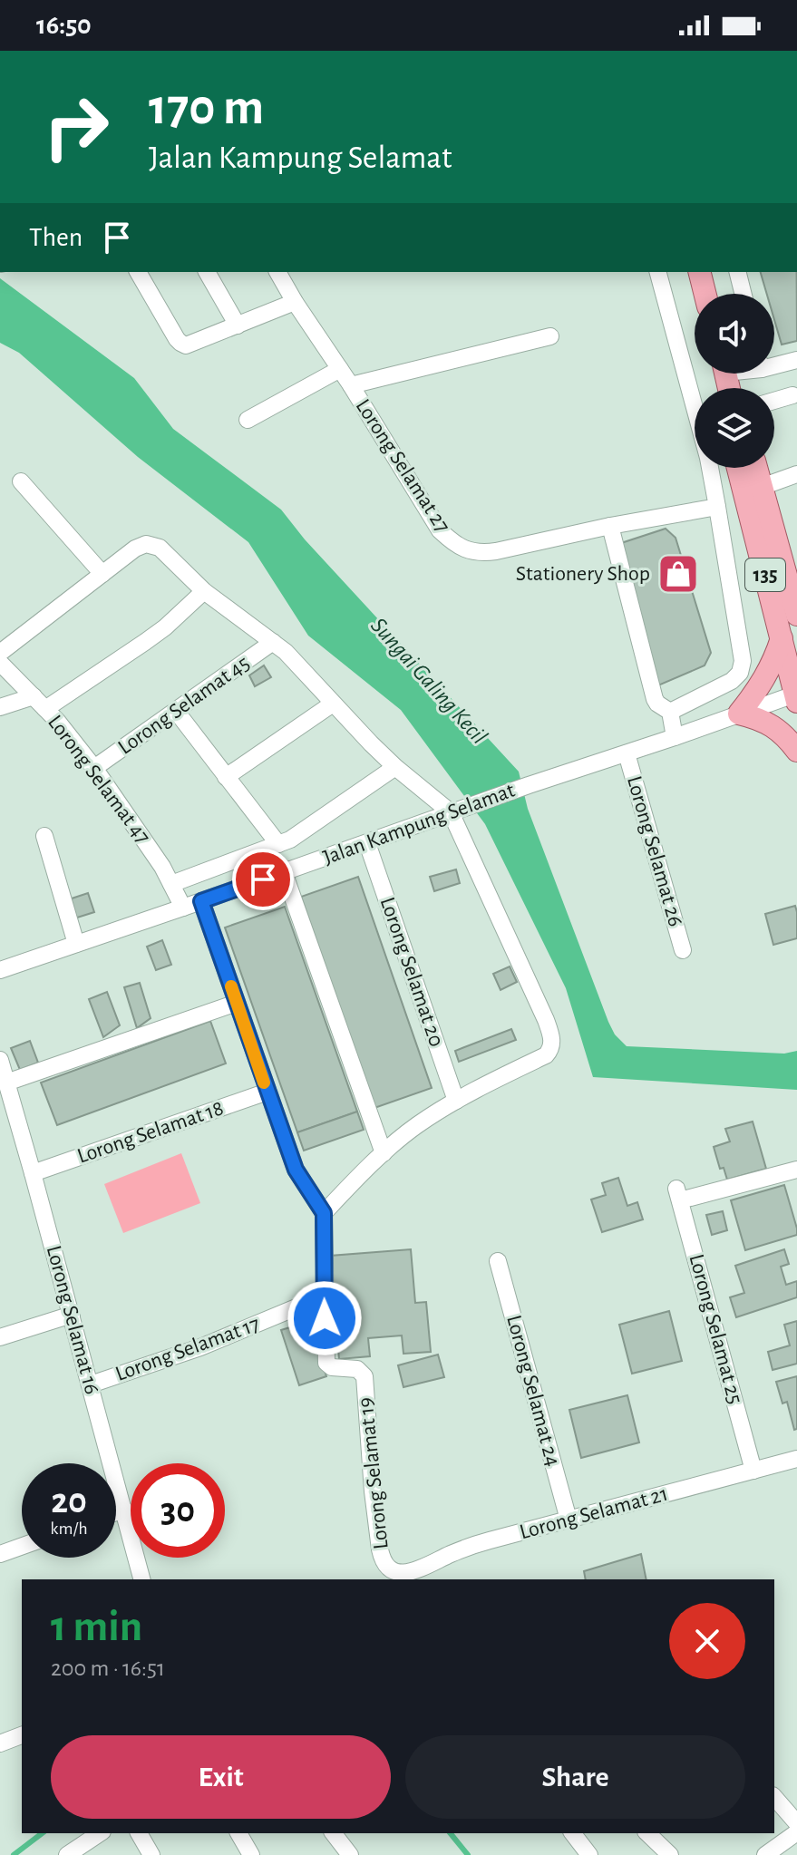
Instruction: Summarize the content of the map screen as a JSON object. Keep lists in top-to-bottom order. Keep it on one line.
{"streets":{"main road":["135"],"street":["Lorong Selamat 27","Lorong Selamat 45","Lorong Selamat 47","Jalan Kampung Selamat","Lorong Selamat 26","Lorong Selamat 20","Lorong Selamat 18","Lorong Selamat 16","Lorong Selamat 25","Lorong Selamat 17","Lorong Selamat 24","Lorong Selamat 19","Lorong Selamat 21"]},"crossings":[["135","Jalan Kampung Selamat"],["Lorong Selamat 45","Lorong Selamat 47"],["Lorong Selamat 47","Jalan Kampung Selamat"],["Jalan Kampung Selamat","Lorong Selamat 26"],["Jalan Kampung Selamat","Lorong Selamat 20"],["Lorong Selamat 18","Lorong Selamat 16"],["Lorong Selamat 16","Lorong Selamat 17"],["Lorong Selamat 25","Lorong Selamat 21"],["Lorong Selamat 17","Lorong Selamat 19"],["Lorong Selamat 24","Lorong Selamat 21"],["Lorong Selamat 19","Lorong Selamat 21"]],"water":["Sungai Galing Kecil"],"places":{"shop":["Stationery Shop"]},"page":{"status":"16:50","turn":["170 m","Jalan Kampung Selamat"],"then":"Then","speed":"20 km/h","limit":"30","heading":["1 min","200 m · 16:51"],"buttons":["Exit","Share"]}}
